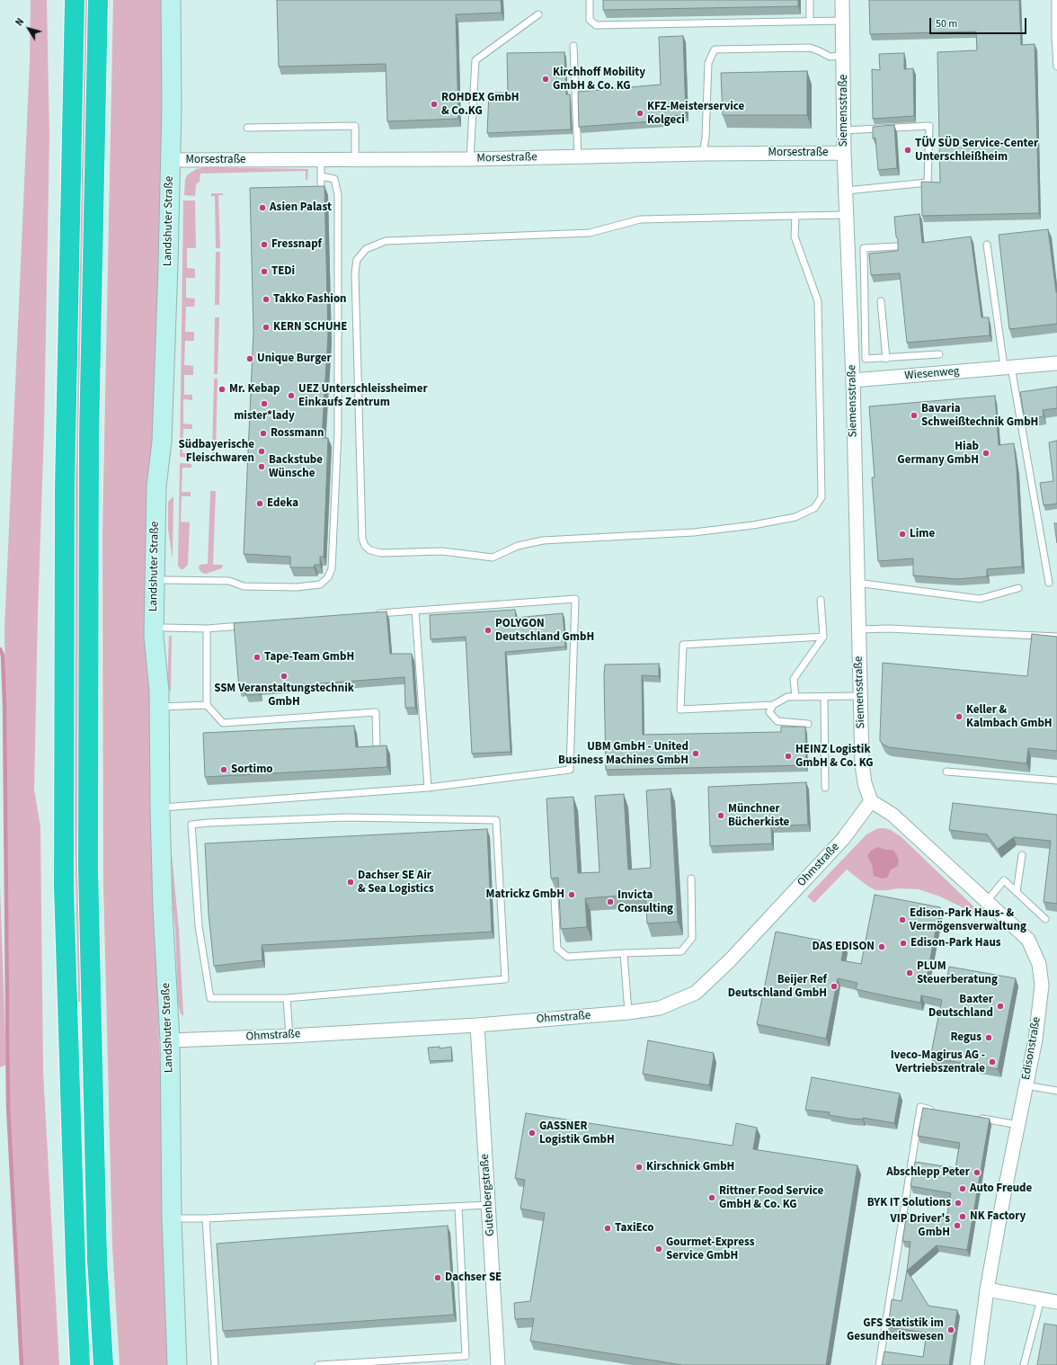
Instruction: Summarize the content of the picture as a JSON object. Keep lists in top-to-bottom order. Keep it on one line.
{"streets":{"main road":["Landshuter Straße"],"street":["Siemensstraße","Morsestraße","Wiesenweg","Ohmstraße","Edisonstraße","Gutenbergstraße"]},"crossings":[["Siemensstraße","Morsestraße"],["Siemensstraße","Wiesenweg"],["Siemensstraße","Ohmstraße"],["Siemensstraße","Edisonstraße"],["Morsestraße","Landshuter Straße"],["Landshuter Straße","Ohmstraße"],["Ohmstraße","Edisonstraße"],["Ohmstraße","Gutenbergstraße"]],"places":["Kirchhoff Mobility GmbH & Co. KG","ROHDEX GmbH & Co.KG","KFZ-Meisterservice Kolgeci","TÜV SÜD Service-Center Unterschleißheim","Asien Palast","Fressnapf","TEDi","Takko Fashion","KERN SCHUHE","Unique Burger","Mr. Kebap","UEZ Unterschleissheimer Einkaufs Zentrum","mister*lady","Bavaria Schweißtechnik GmbH","Rossmann","Südbayerische Fleischwaren","Hiab Germany GmbH","Backstube Wünsche","Edeka","Lime","POLYGON Deutschland GmbH","Tape-Team GmbH","SSM Veranstaltungstechnik GmbH","Keller & Kalmbach GmbH","UBM GmbH - United Business Machines GmbH","HEINZ Logistik GmbH & Co. KG","Sortimo","Münchner Bücherkiste","Dachser SE Air & Sea Logistics","Matrickz GmbH","Invicta Consulting","Edison-Park Haus- & Vermögensverwaltung","Edison-Park Haus","DAS EDISON","PLUM Steuerberatung","Beijer Ref Deutschland GmbH","Baxter Deutschland","Regus","Iveco-Magirus AG - Vertriebszentrale","GASSNER Logistik GmbH","Kirschnick GmbH","Abschlepp Peter","Auto Freude","Rittner Food Service GmbH & Co. KG","BYK IT Solutions","NK Factory","VIP Driver's GmbH","TaxiEco","Gourmet-Express Service GmbH","Dachser SE","GFS Statistik im Gesundheitswesen"],"scale_bar":"50 m","north":"top left"}
